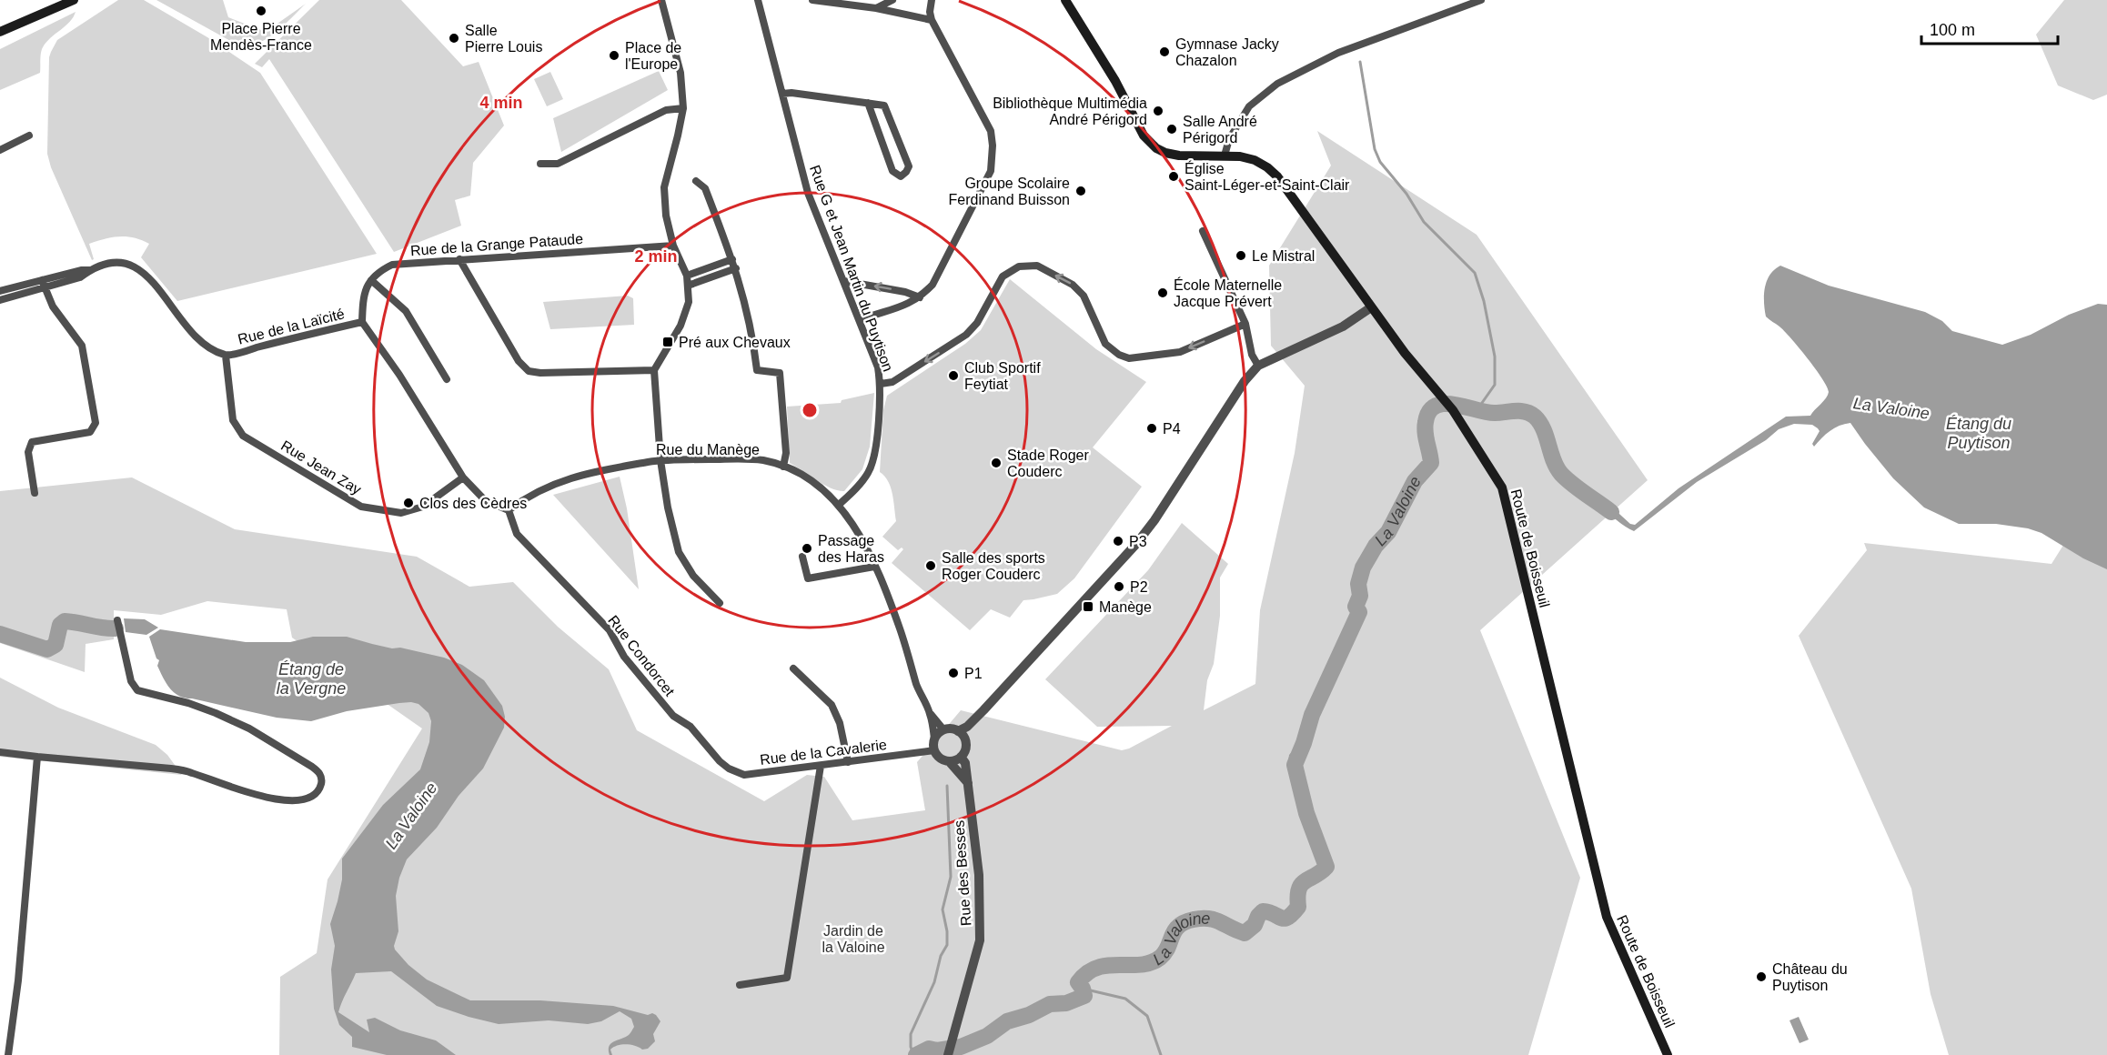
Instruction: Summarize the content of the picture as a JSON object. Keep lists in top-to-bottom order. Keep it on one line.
{"streets":{"main road":["Route de Boisseuil"],"street":["Rue de la Grange Pataude","Rue G et Jean Martin du Puytison","Rue de la Laïcité","Rue du Manège","Rue Jean Zay","Rue Condorcet","Rue de la Cavalerie","Rue des Besses"]},"crossings":[["Rue G et Jean Martin du Puytison","Rue du Manège"],["Rue de la Laïcité","Rue du Manège"],["Rue de la Laïcité","Rue Jean Zay"],["Rue de la Laïcité","Rue Condorcet"],["Rue du Manège","Rue Condorcet"],["Rue du Manège","Rue de la Cavalerie"],["Rue du Manège","Rue des Besses"],["Rue Condorcet","Rue de la Cavalerie"],["Rue de la Cavalerie","Rue des Besses"]],"water":["La Valoine","Étang du Puytison","Étang de la Vergne"],"parks":["Jardin de la Valoine"],"places":{"other":["Place Pierre Mendès-France","Salle Pierre Louis","Gymnase Jacky Chazalon","Place de l'Europe","Bibliothèque Multimédia André Périgord","Salle André Périgord","Église Saint-Léger-et-Saint-Clair","Groupe Scolaire Ferdinand Buisson","Le Mistral","École Maternelle Jacque Prévert","Club Sportif Feytiat","P4","Stade Roger Couderc","Clos des Cèdres","P3","Passage des Haras","Salle des sports Roger Couderc","P2","P1","Château du Puytison"],"transit":["Pré aux Chevaux","Manège"]},"scale_bar":"100 m","rings":["4 min","2 min"]}
